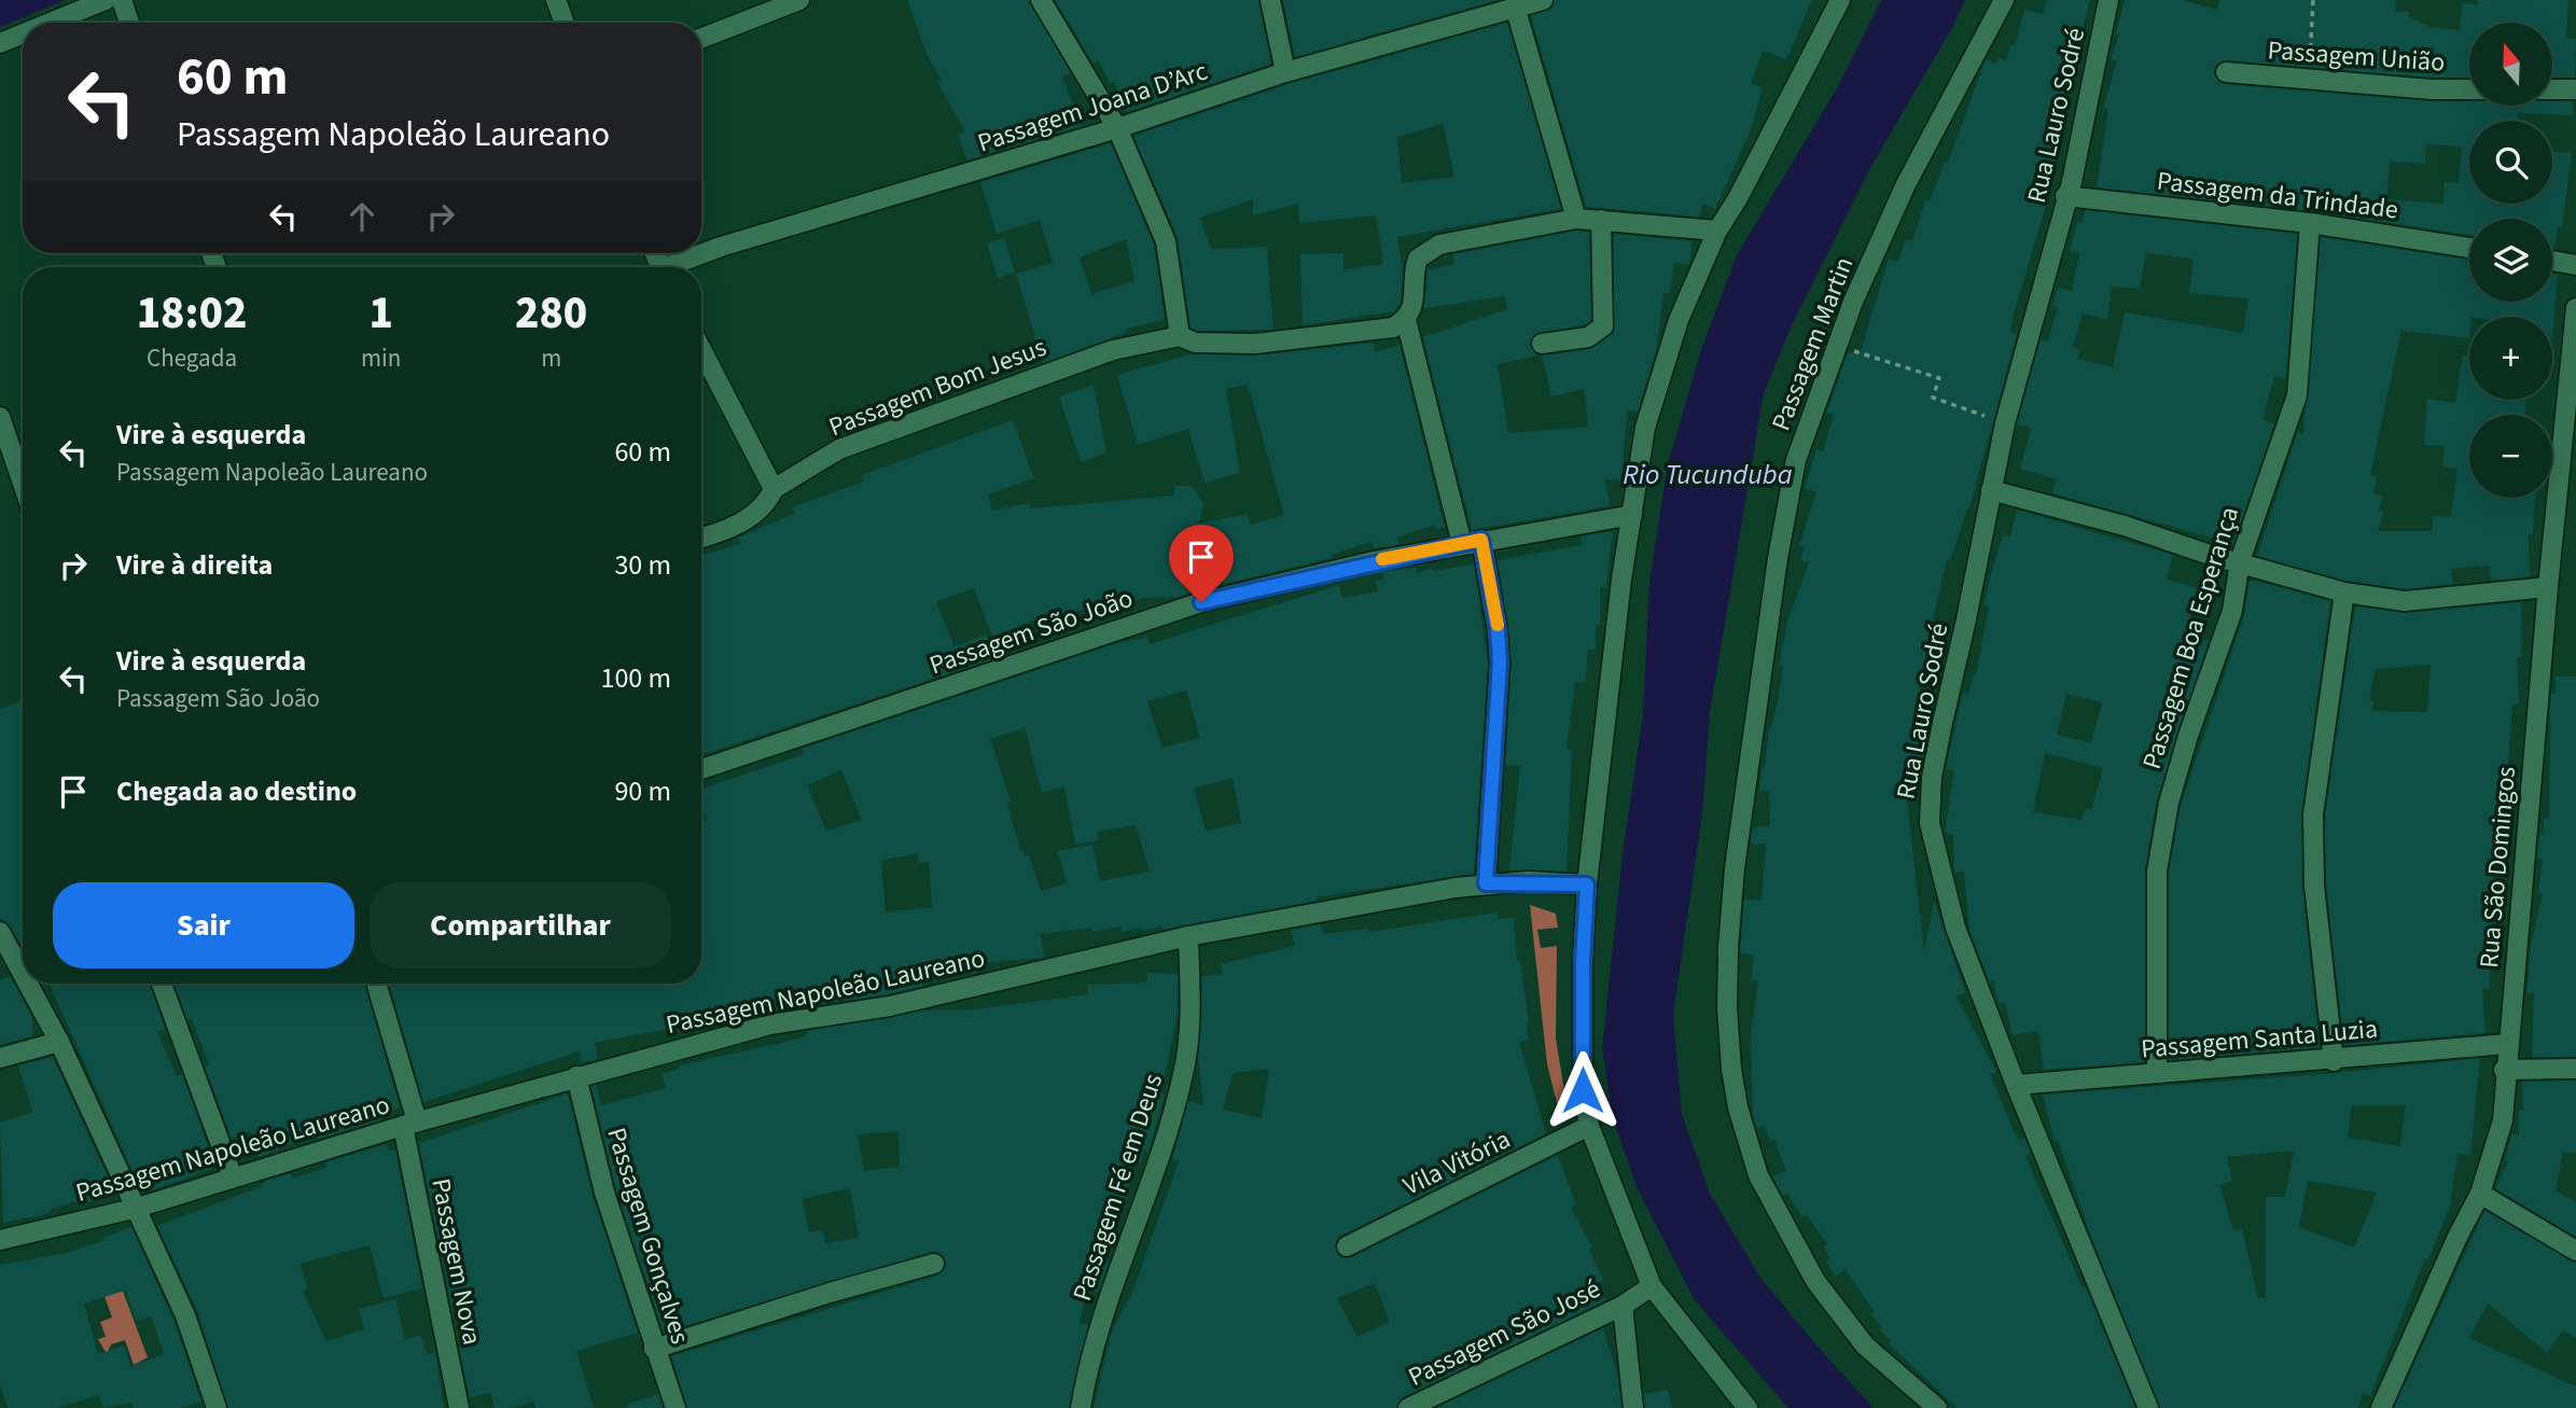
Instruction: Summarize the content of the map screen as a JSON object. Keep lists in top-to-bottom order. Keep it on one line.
{"streets":{"street":["Passagem União","Passagem Joana D’Arc","Rua Lauro Sodré","Passagem da Trindade","Passagem Martin","Passagem Bom Jesus","Passagem São João","Passagem Boa Esperança","Rua São Domingos","Passagem Napoleão Laureano","Passagem Santa Luzia","Vila Vitória","Passagem Fé em Deus","Passagem Gonçalves","Passagem Nova","Passagem São José"]},"crossings":[["Rua Lauro Sodré","Passagem da Trindade"],["Rua Lauro Sodré","Passagem Santa Luzia"],["Passagem da Trindade","Passagem Boa Esperança"],["Passagem Boa Esperança","Passagem Santa Luzia"],["Rua São Domingos","Passagem Santa Luzia"],["Passagem Napoleão Laureano","Passagem Fé em Deus"],["Passagem Napoleão Laureano","Passagem Gonçalves"],["Passagem Napoleão Laureano","Passagem Nova"]],"water":["Rio Tucunduba"],"north":"top","page":{"map_buttons":["+","−"],"turn":["60 m","Passagem Napoleão Laureano"],"eta":["18:02","Chegada","1","min","280","m"],"list":[{"name":"Vire à esquerda","note":"Passagem Napoleão Laureano","value":"60 m"},{"name":"Vire à direita","value":"30 m"},{"name":"Vire à esquerda","note":"Passagem São João","value":"100 m"},{"name":"Chegada ao destino","value":"90 m"}],"buttons":["Sair","Compartilhar"]}}
